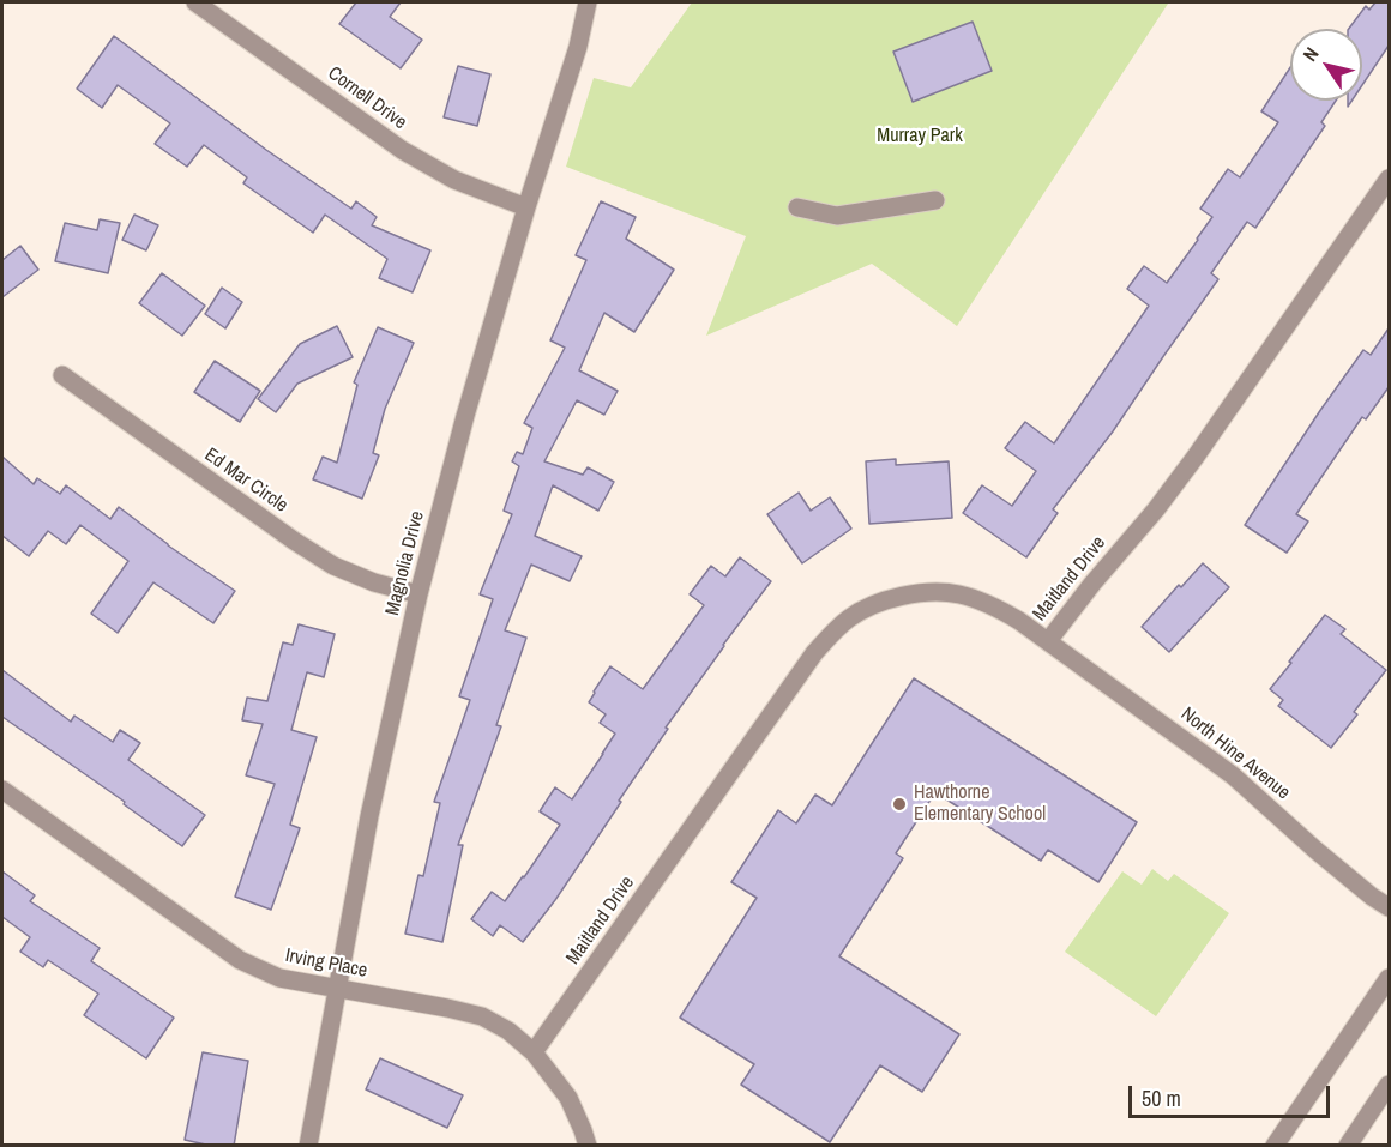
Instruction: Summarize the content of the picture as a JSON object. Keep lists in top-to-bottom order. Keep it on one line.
{"streets":{"street":["Cornell Drive","Ed Mar Circle","Magnolia Drive","Maitland Drive","North Hine Avenue","Irving Place"]},"crossings":[["Cornell Drive","Magnolia Drive"],["Ed Mar Circle","Magnolia Drive"],["Magnolia Drive","Irving Place"],["Maitland Drive","North Hine Avenue"],["Maitland Drive","Irving Place"]],"parks":["Murray Park"],"places":["Hawthorne Elementary School"],"scale_bar":"50 m","north":"top left"}
